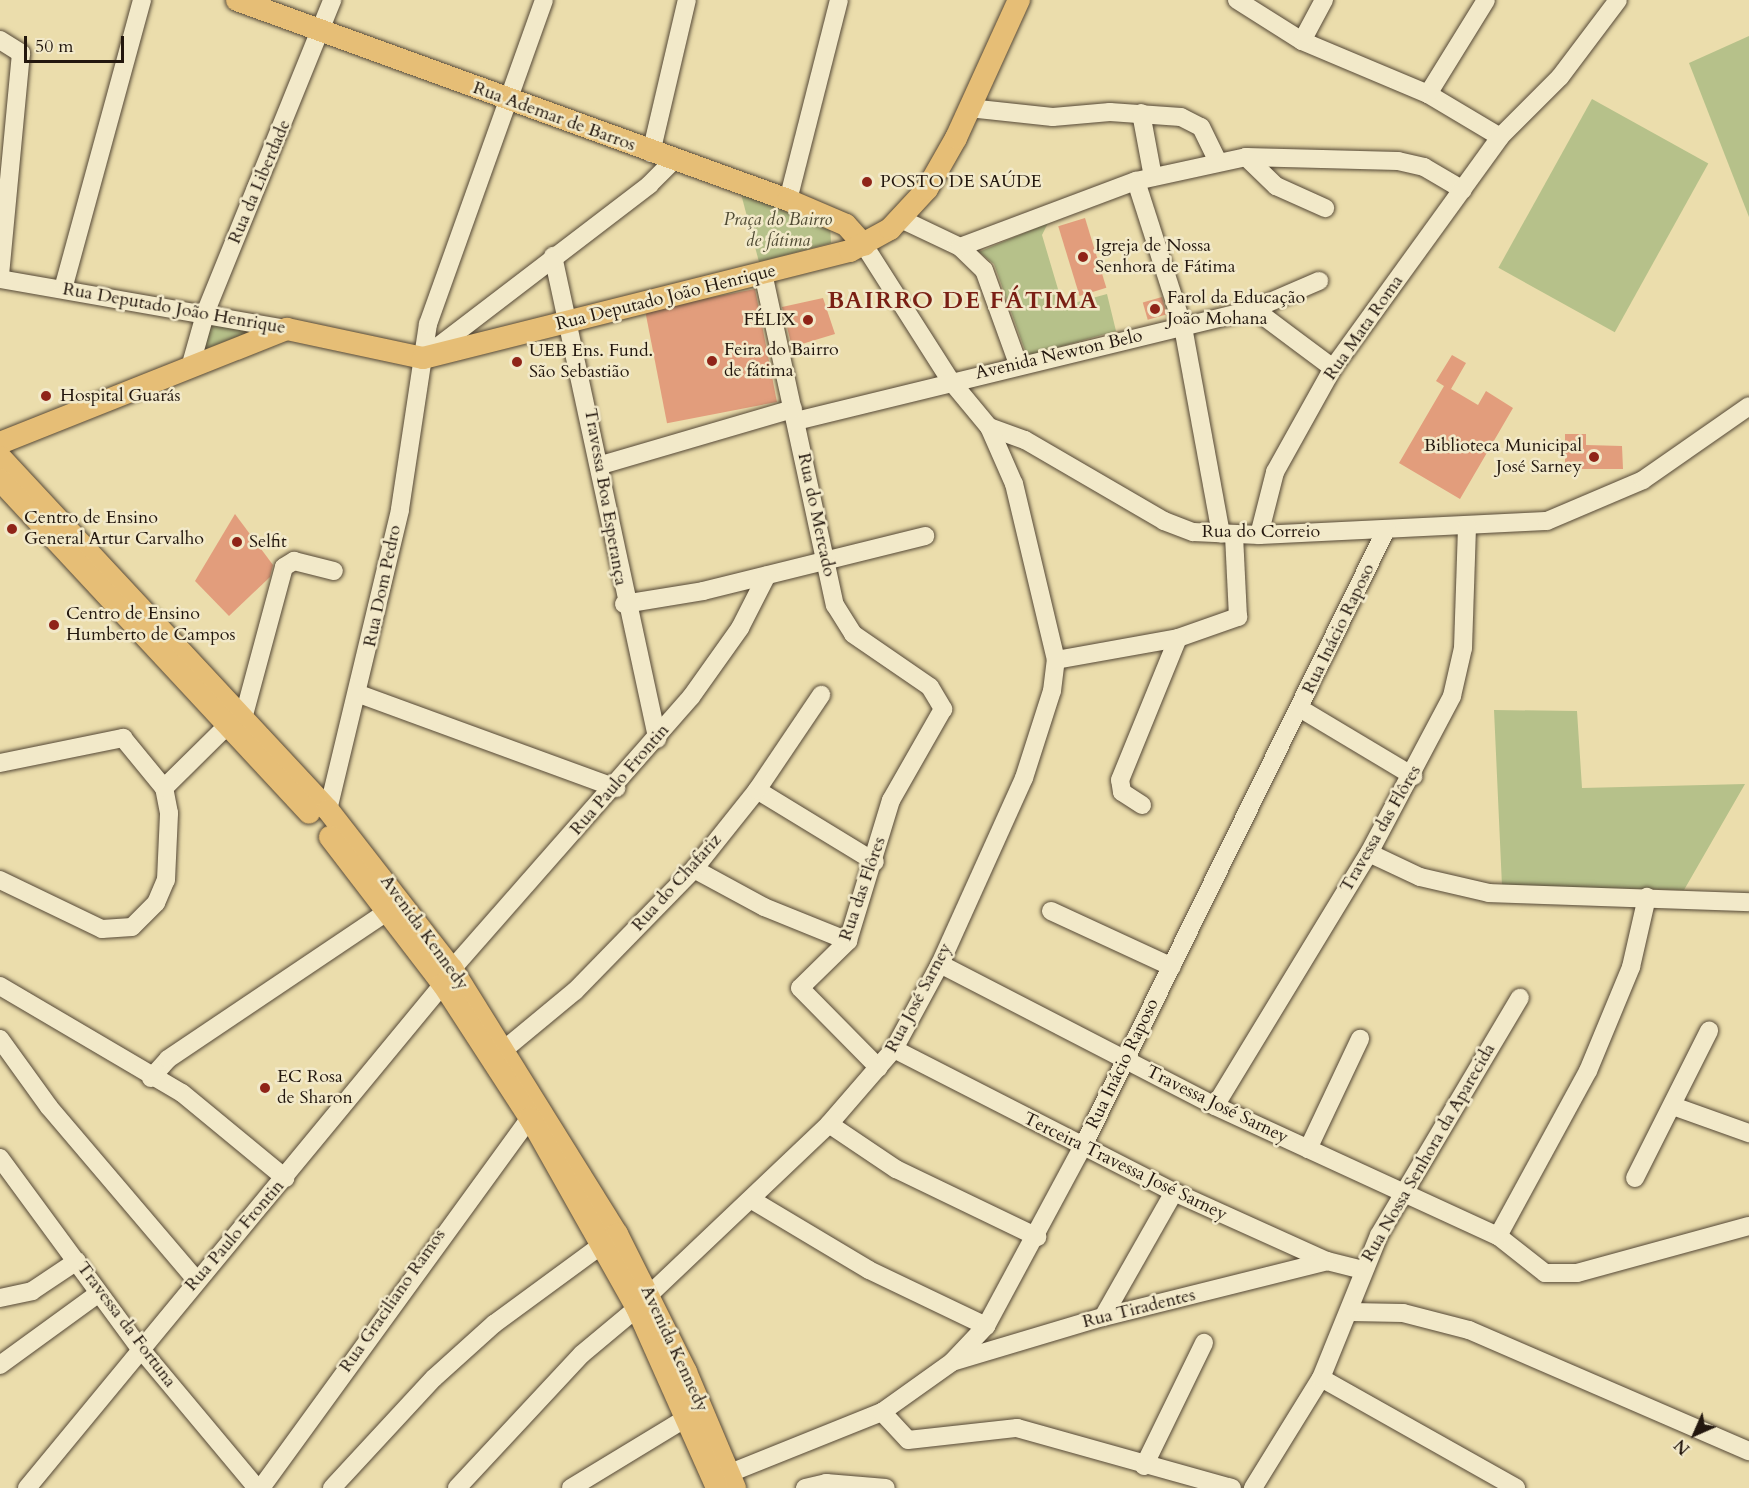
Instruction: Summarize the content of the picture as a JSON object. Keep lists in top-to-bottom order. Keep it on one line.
{"streets":{"main road":["Rua Ademar de Barros","Rua Deputado João Henrique","Avenida Kennedy"],"street":["Rua da Liberdade","Rua Mata Roma","Avenida Newton Belo","Travessa Boa Esperança","Rua do Mercado","Rua do Correio","Rua Dom Pedro","Rua Inácio Raposo","Rua Paulo Frontin","Travessa das Flôres","Rua do Chafariz","Rua das Flôres","Rua José Sarney","Travessa José Sarney","Rua Nossa Senhora da Aparecida","Terceira Travessa José Sarney","Rua Graciliano Ramos","Rua Tiradentes","Travessa da Fortuna"]},"crossings":[["Rua Ademar de Barros","Rua da Liberdade"],["Rua Ademar de Barros","Rua Deputado João Henrique"],["Rua Ademar de Barros","Rua do Correio"],["Rua Ademar de Barros","Rua Dom Pedro"],["Rua da Liberdade","Rua Deputado João Henrique"],["Rua Deputado João Henrique","Travessa Boa Esperança"],["Rua Deputado João Henrique","Rua do Mercado"],["Rua Deputado João Henrique","Rua do Correio"],["Rua Deputado João Henrique","Rua Dom Pedro"],["Rua Mata Roma","Rua do Correio"],["Avenida Newton Belo","Travessa Boa Esperança"],["Avenida Newton Belo","Rua do Mercado"],["Avenida Newton Belo","Rua do Correio"],["Travessa Boa Esperança","Rua Paulo Frontin"],["Rua do Mercado","Rua das Flôres"],["Rua do Correio","Rua Inácio Raposo"],["Rua do Correio","Travessa das Flôres"],["Rua Dom Pedro","Avenida Kennedy"],["Rua Inácio Raposo","Avenida Kennedy"],["Rua Inácio Raposo","Travessa José Sarney"],["Rua Inácio Raposo","Terceira Travessa José Sarney"],["Rua Inácio Raposo","Rua Tiradentes"],["Rua Paulo Frontin","Avenida Kennedy"],["Rua Paulo Frontin","Travessa da Fortuna"],["Travessa das Flôres","Travessa José Sarney"],["Rua do Chafariz","Avenida Kennedy"],["Rua das Flôres","Rua José Sarney"],["Avenida Kennedy","Rua José Sarney"],["Avenida Kennedy","Rua Graciliano Ramos"],["Rua José Sarney","Travessa José Sarney"],["Rua José Sarney","Terceira Travessa José Sarney"],["Travessa José Sarney","Rua Nossa Senhora da Aparecida"],["Rua Nossa Senhora da Aparecida","Terceira Travessa José Sarney"],["Terceira Travessa José Sarney","Rua Tiradentes"],["Rua Graciliano Ramos","Travessa da Fortuna"]],"districts":["BAIRRO DE FÁTIMA"],"parks":["Praça do Bairro de fátima"],"places":["POSTO DE SAÚDE","Igreja de Nossa Senhora de Fátima","Farol da Educação João Mohana","FÉLIX","Feira do Bairro de fátima","UEB Ens. Fund. São Sebastião","Hospital Guarás","Biblioteca Municipal José Sarney","Centro de Ensino General Artur Carvalho","Selfit","Centro de Ensino Humberto de Campos","EC Rosa de Sharon"],"scale_bar":"50 m","north":"bottom left"}
